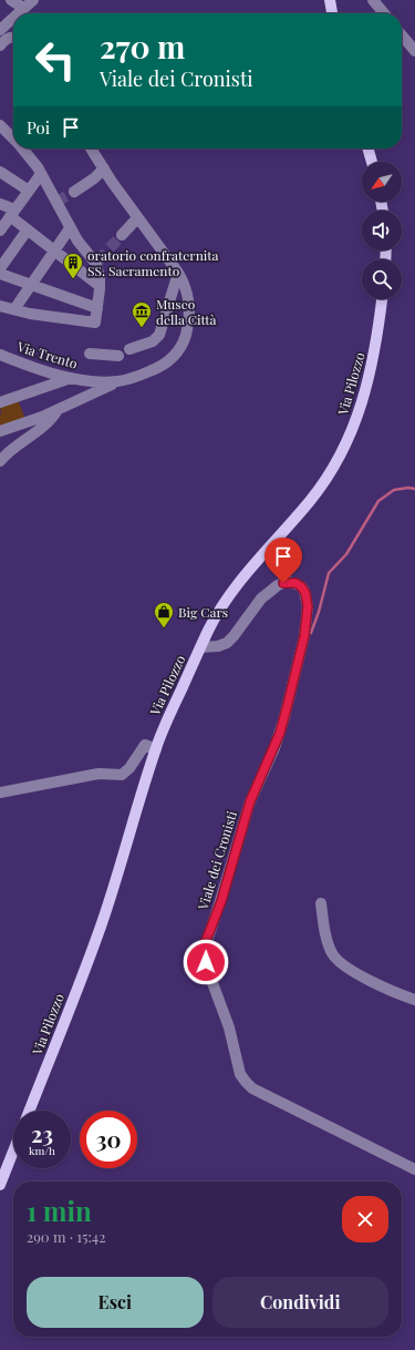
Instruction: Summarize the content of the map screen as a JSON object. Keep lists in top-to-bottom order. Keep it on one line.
{"streets":{"main road":["Via Pilozzo"],"street":["Via Trento","Viale dei Cronisti"]},"crossings":[["Via Pilozzo","Viale dei Cronisti"]],"places":{"building":["oratorio confraternita SS. Sacramento"],"museum":["Museo della Città"],"shop":["Big Cars"]},"north":"bottom left","page":{"turn":["270 m","Viale dei Cronisti"],"then":"Poi","speed":"23 km/h","limit":"30","heading":["1 min","290 m · 15:42"],"buttons":["Esci","Condividi"]}}
